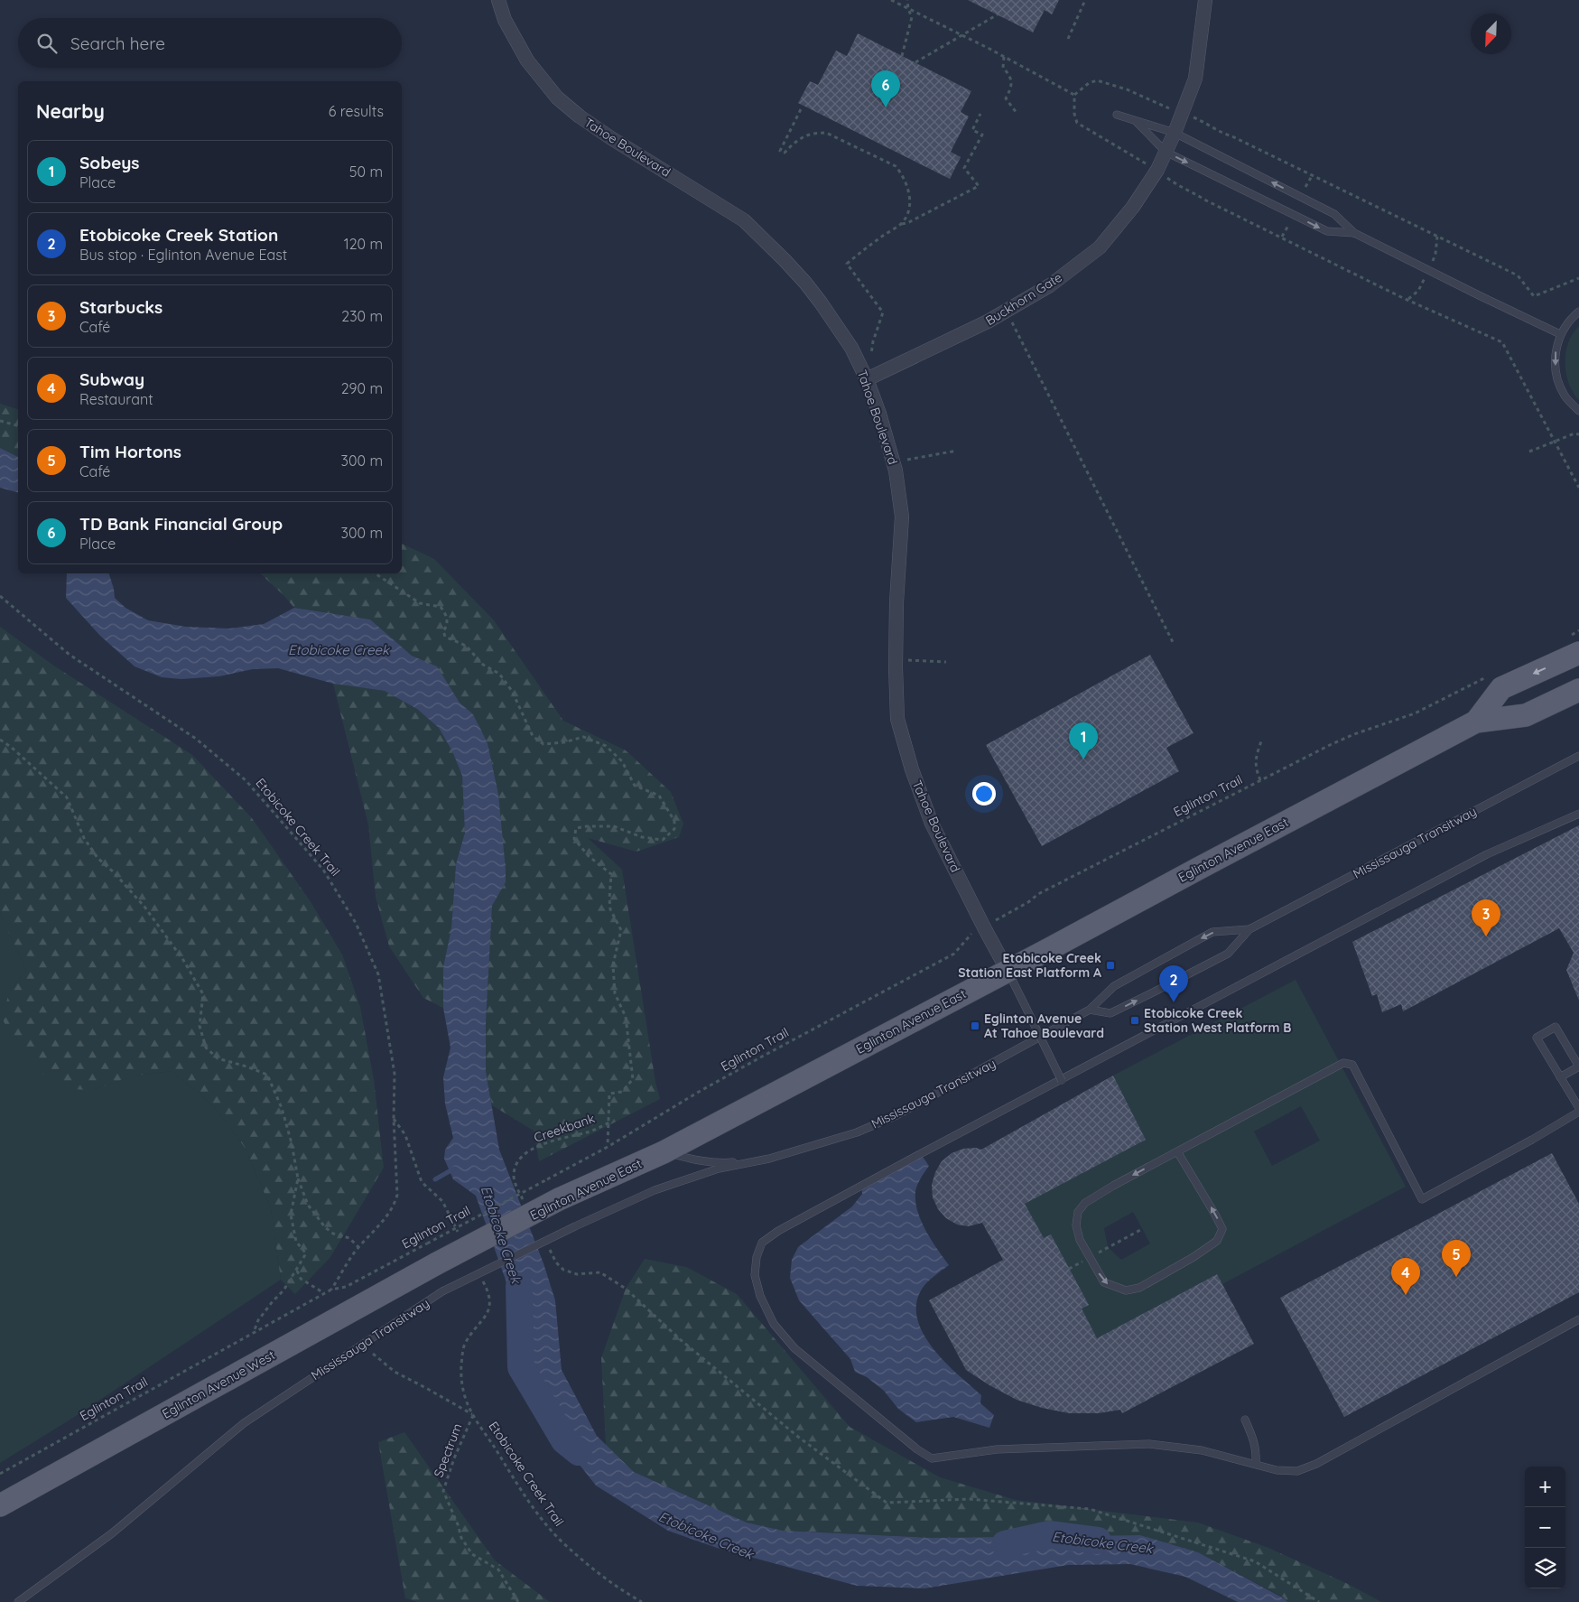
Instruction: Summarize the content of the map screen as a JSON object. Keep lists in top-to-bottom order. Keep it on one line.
{"streets":{"main road":["Eglinton Avenue East","Eglinton Avenue West"],"street":["Tahoe Boulevard","Buckhorn Gate"],"lane":["Mississauga Transitway"],"path":["Eglinton Trail","Etobicoke Creek Trail","Creekbank","Spectrum"]},"crossings":[["Tahoe Boulevard","Buckhorn Gate"],["Tahoe Boulevard","Eglinton Avenue East"],["Eglinton Trail","Etobicoke Creek Trail"],["Eglinton Trail","Eglinton Avenue East"],["Eglinton Trail","Eglinton Avenue West"],["Etobicoke Creek Trail","Spectrum"],["Mississauga Transitway","Eglinton Avenue East"],["Eglinton Avenue East","Eglinton Avenue West"]],"water":["Etobicoke Creek"],"places":{"transit":["Etobicoke Creek Station East Platform A","Etobicoke Creek Station West Platform B","Eglinton Avenue At Tahoe Boulevard"]},"north":"bottom left","page":{"search":"Search here","pins":["6","1","3","2","5","4"],"heading":["Nearby","6 results"],"list":[{"mark":"1","name":"Sobeys","note":"Place","value":"50 m"},{"mark":"2","name":"Etobicoke Creek Station","note":"Bus stop · Eglinton Avenue East","value":"120 m"},{"mark":"3","name":"Starbucks","note":"Café","value":"230 m"},{"mark":"4","name":"Subway","note":"Restaurant","value":"290 m"},{"mark":"5","name":"Tim Hortons","note":"Café","value":"300 m"},{"mark":"6","name":"TD Bank Financial Group","note":"Place","value":"300 m"}],"map_buttons":["+","−"]}}
